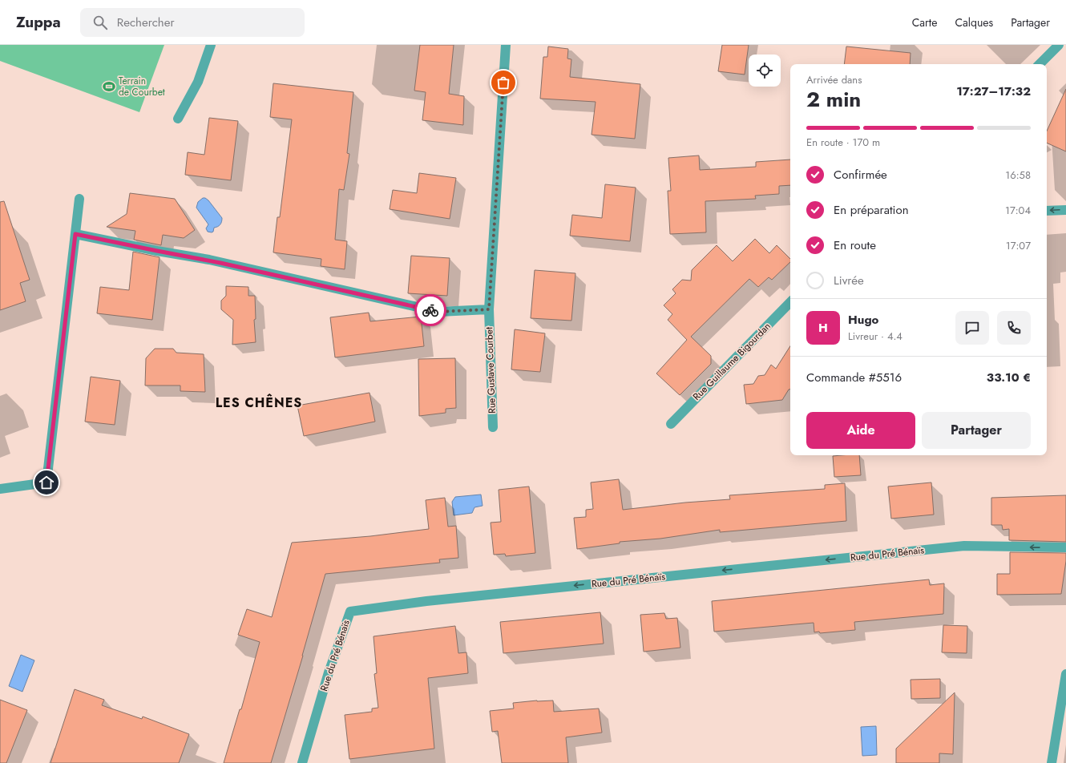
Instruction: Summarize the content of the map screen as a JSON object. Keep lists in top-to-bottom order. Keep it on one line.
{"streets":{"street":["Rue Guillaume Bigourdan","Rue Gustave Courbet","Rue du Pré Bénaïs"]},"one_way":["Rue du Pré Bénaïs"],"districts":["LES CHÊNES"],"places":{"sports":["Terrain de Courbet"]},"page":{"header":"Zuppa","search":"Rechercher","nav":["Carte","Calques","Partager"],"heading":["2 min","Arrivée dans","17:27–17:32"],"panel":["Hugo","Livreur · 4.4","Commande #5516","33.10 €"],"bar":"En route · 170 m","list":[["Confirmée","16:58"],["En préparation","17:04"],["En route","17:07"],"Livrée"],"round":"H","buttons":["Aide","Partager"]}}
